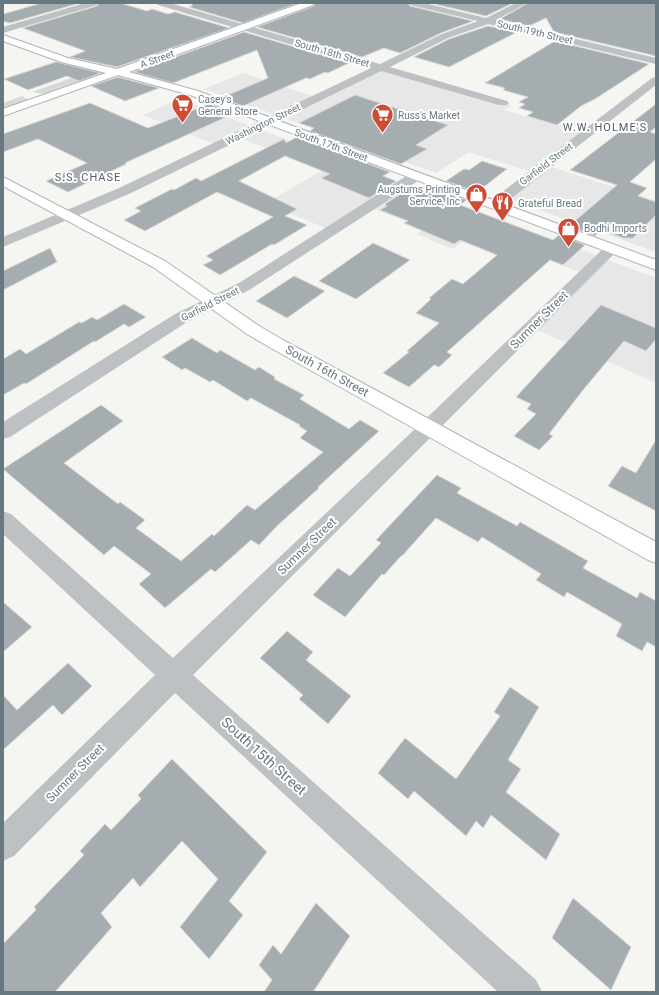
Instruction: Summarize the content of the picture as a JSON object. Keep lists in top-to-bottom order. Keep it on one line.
{"streets":{"main road":["A Street","South 17th Street","South 16th Street"],"street":["South 19th Street","South 18th Street","Washington Street","Garfield Street","Sumner Street","South 15th Street"]},"crossings":[["South 19th Street","Washington Street"],["South 18th Street","A Street"],["South 18th Street","Washington Street"],["A Street","South 17th Street"],["Washington Street","South 17th Street"],["Washington Street","South 16th Street"],["South 17th Street","Garfield Street"],["South 17th Street","Sumner Street"],["Garfield Street","South 16th Street"],["Sumner Street","South 16th Street"],["Sumner Street","South 15th Street"]],"districts":["W.W. HOLME'S","S.S. CHASE"],"places":{"supermarket":["Casey's General Store","Russ's Market"],"shop":["Augstums Printing Service, Inc","Bodhi Imports"],"restaurant":["Grateful Bread"]}}
